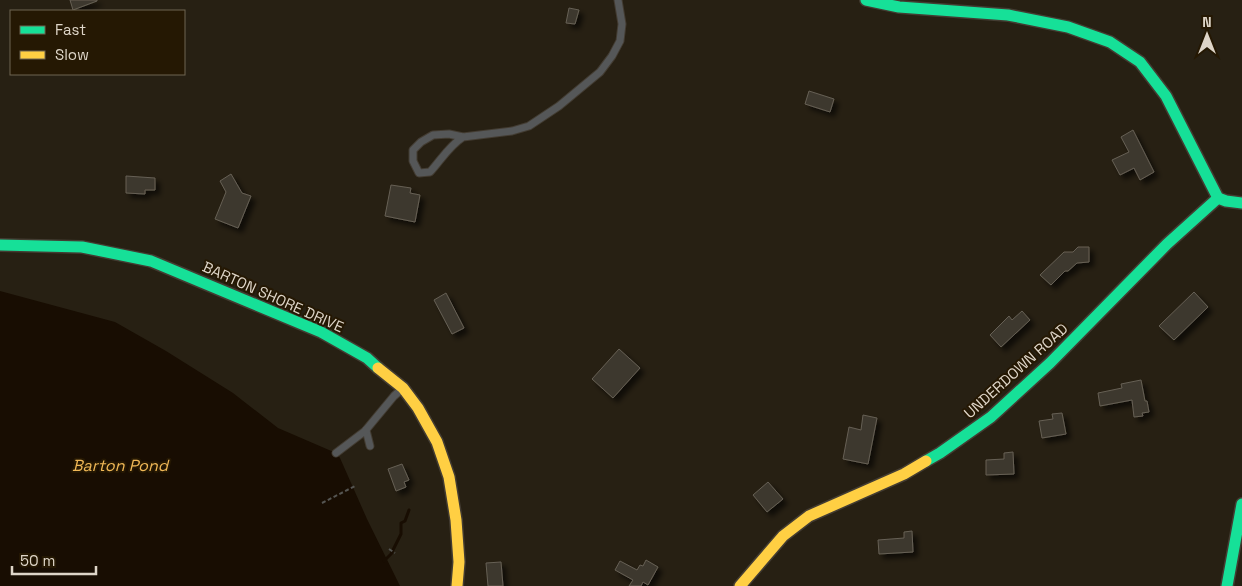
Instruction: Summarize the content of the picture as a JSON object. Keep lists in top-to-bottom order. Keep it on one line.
{"streets":{"street":["BARTON SHORE DRIVE","UNDERDOWN ROAD"]},"water":["Barton Pond"],"legend":["Fast","Slow"],"scale_bar":"50 m","north":"top"}
